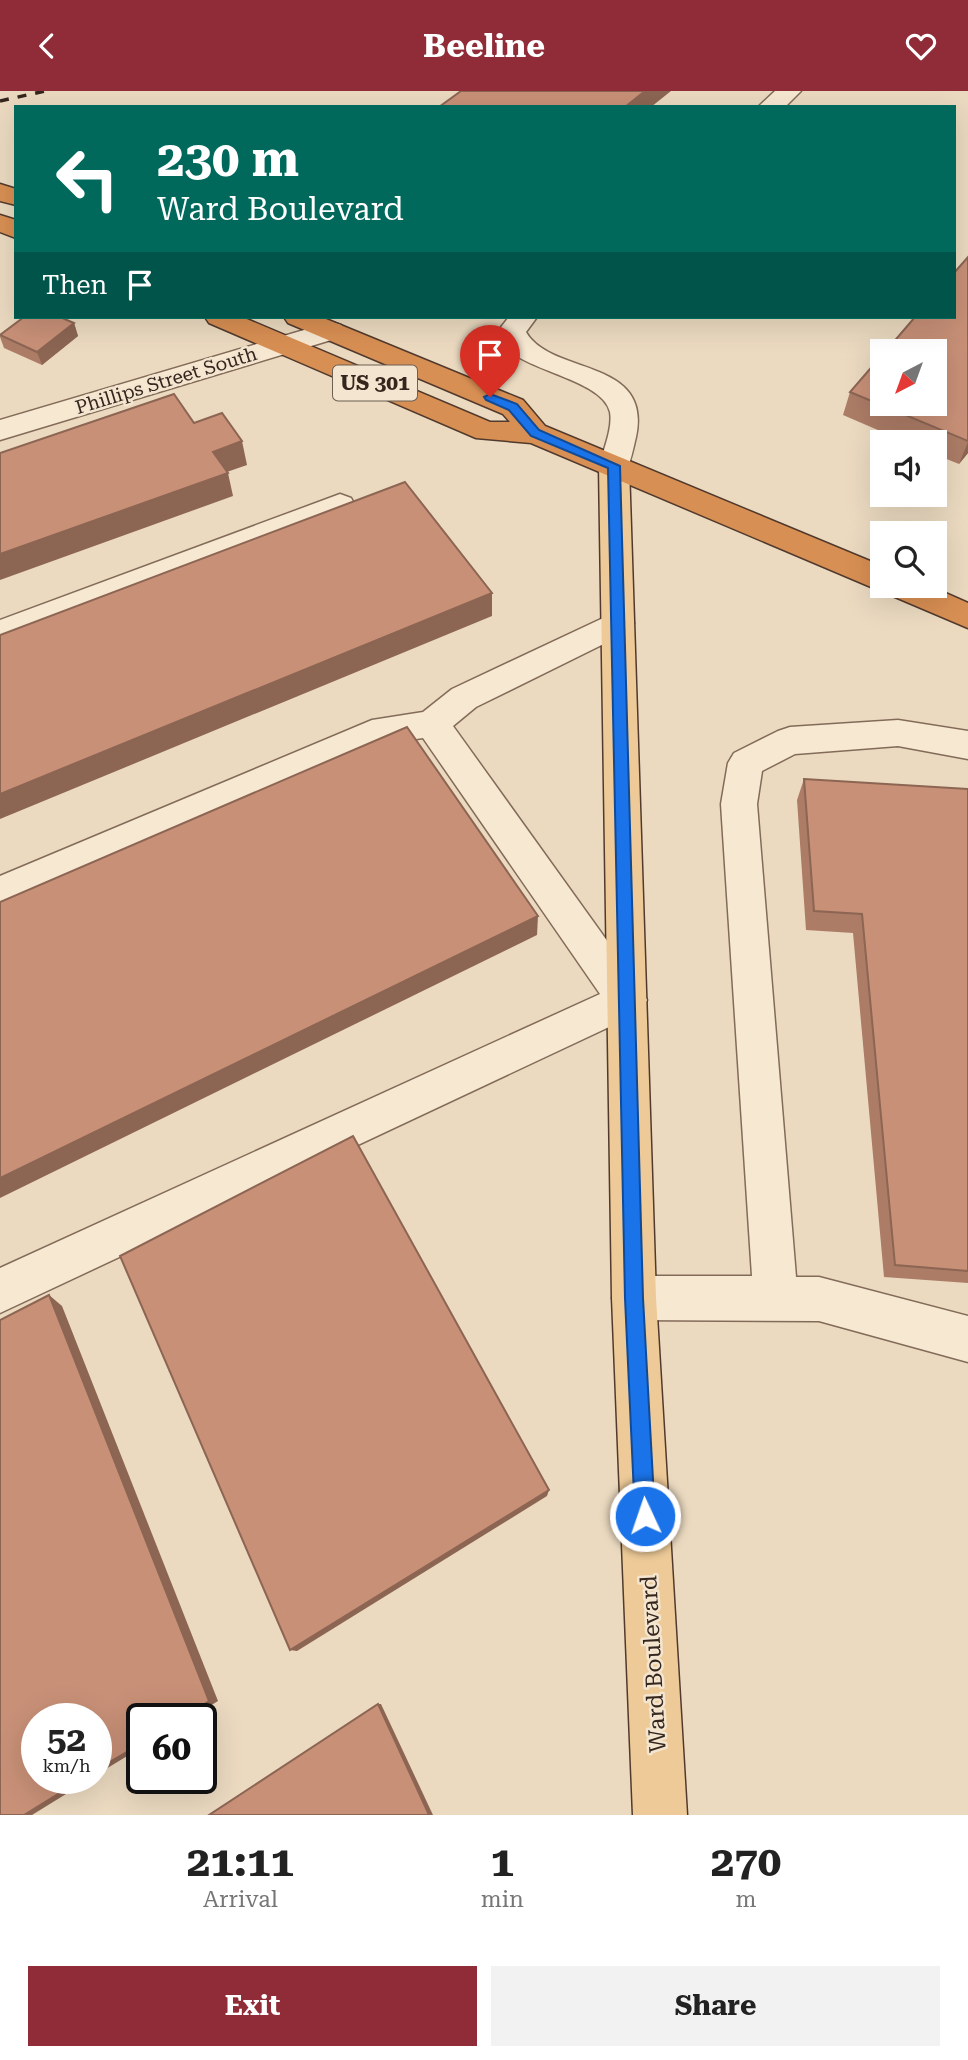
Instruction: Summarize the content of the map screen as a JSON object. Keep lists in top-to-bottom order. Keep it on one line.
{"streets":{"highway":["US 301"],"main road":["Ward Boulevard"],"street":["Phillips Street South"]},"crossings":[["Phillips Street South","US 301"]],"north":"bottom left","page":{"header":"Beeline","turn":["230 m","Ward Boulevard"],"then":"Then","speed":"52 km/h","limit":"60","eta":["21:11","Arrival","1","min","270","m"],"buttons":["Exit","Share"]}}
